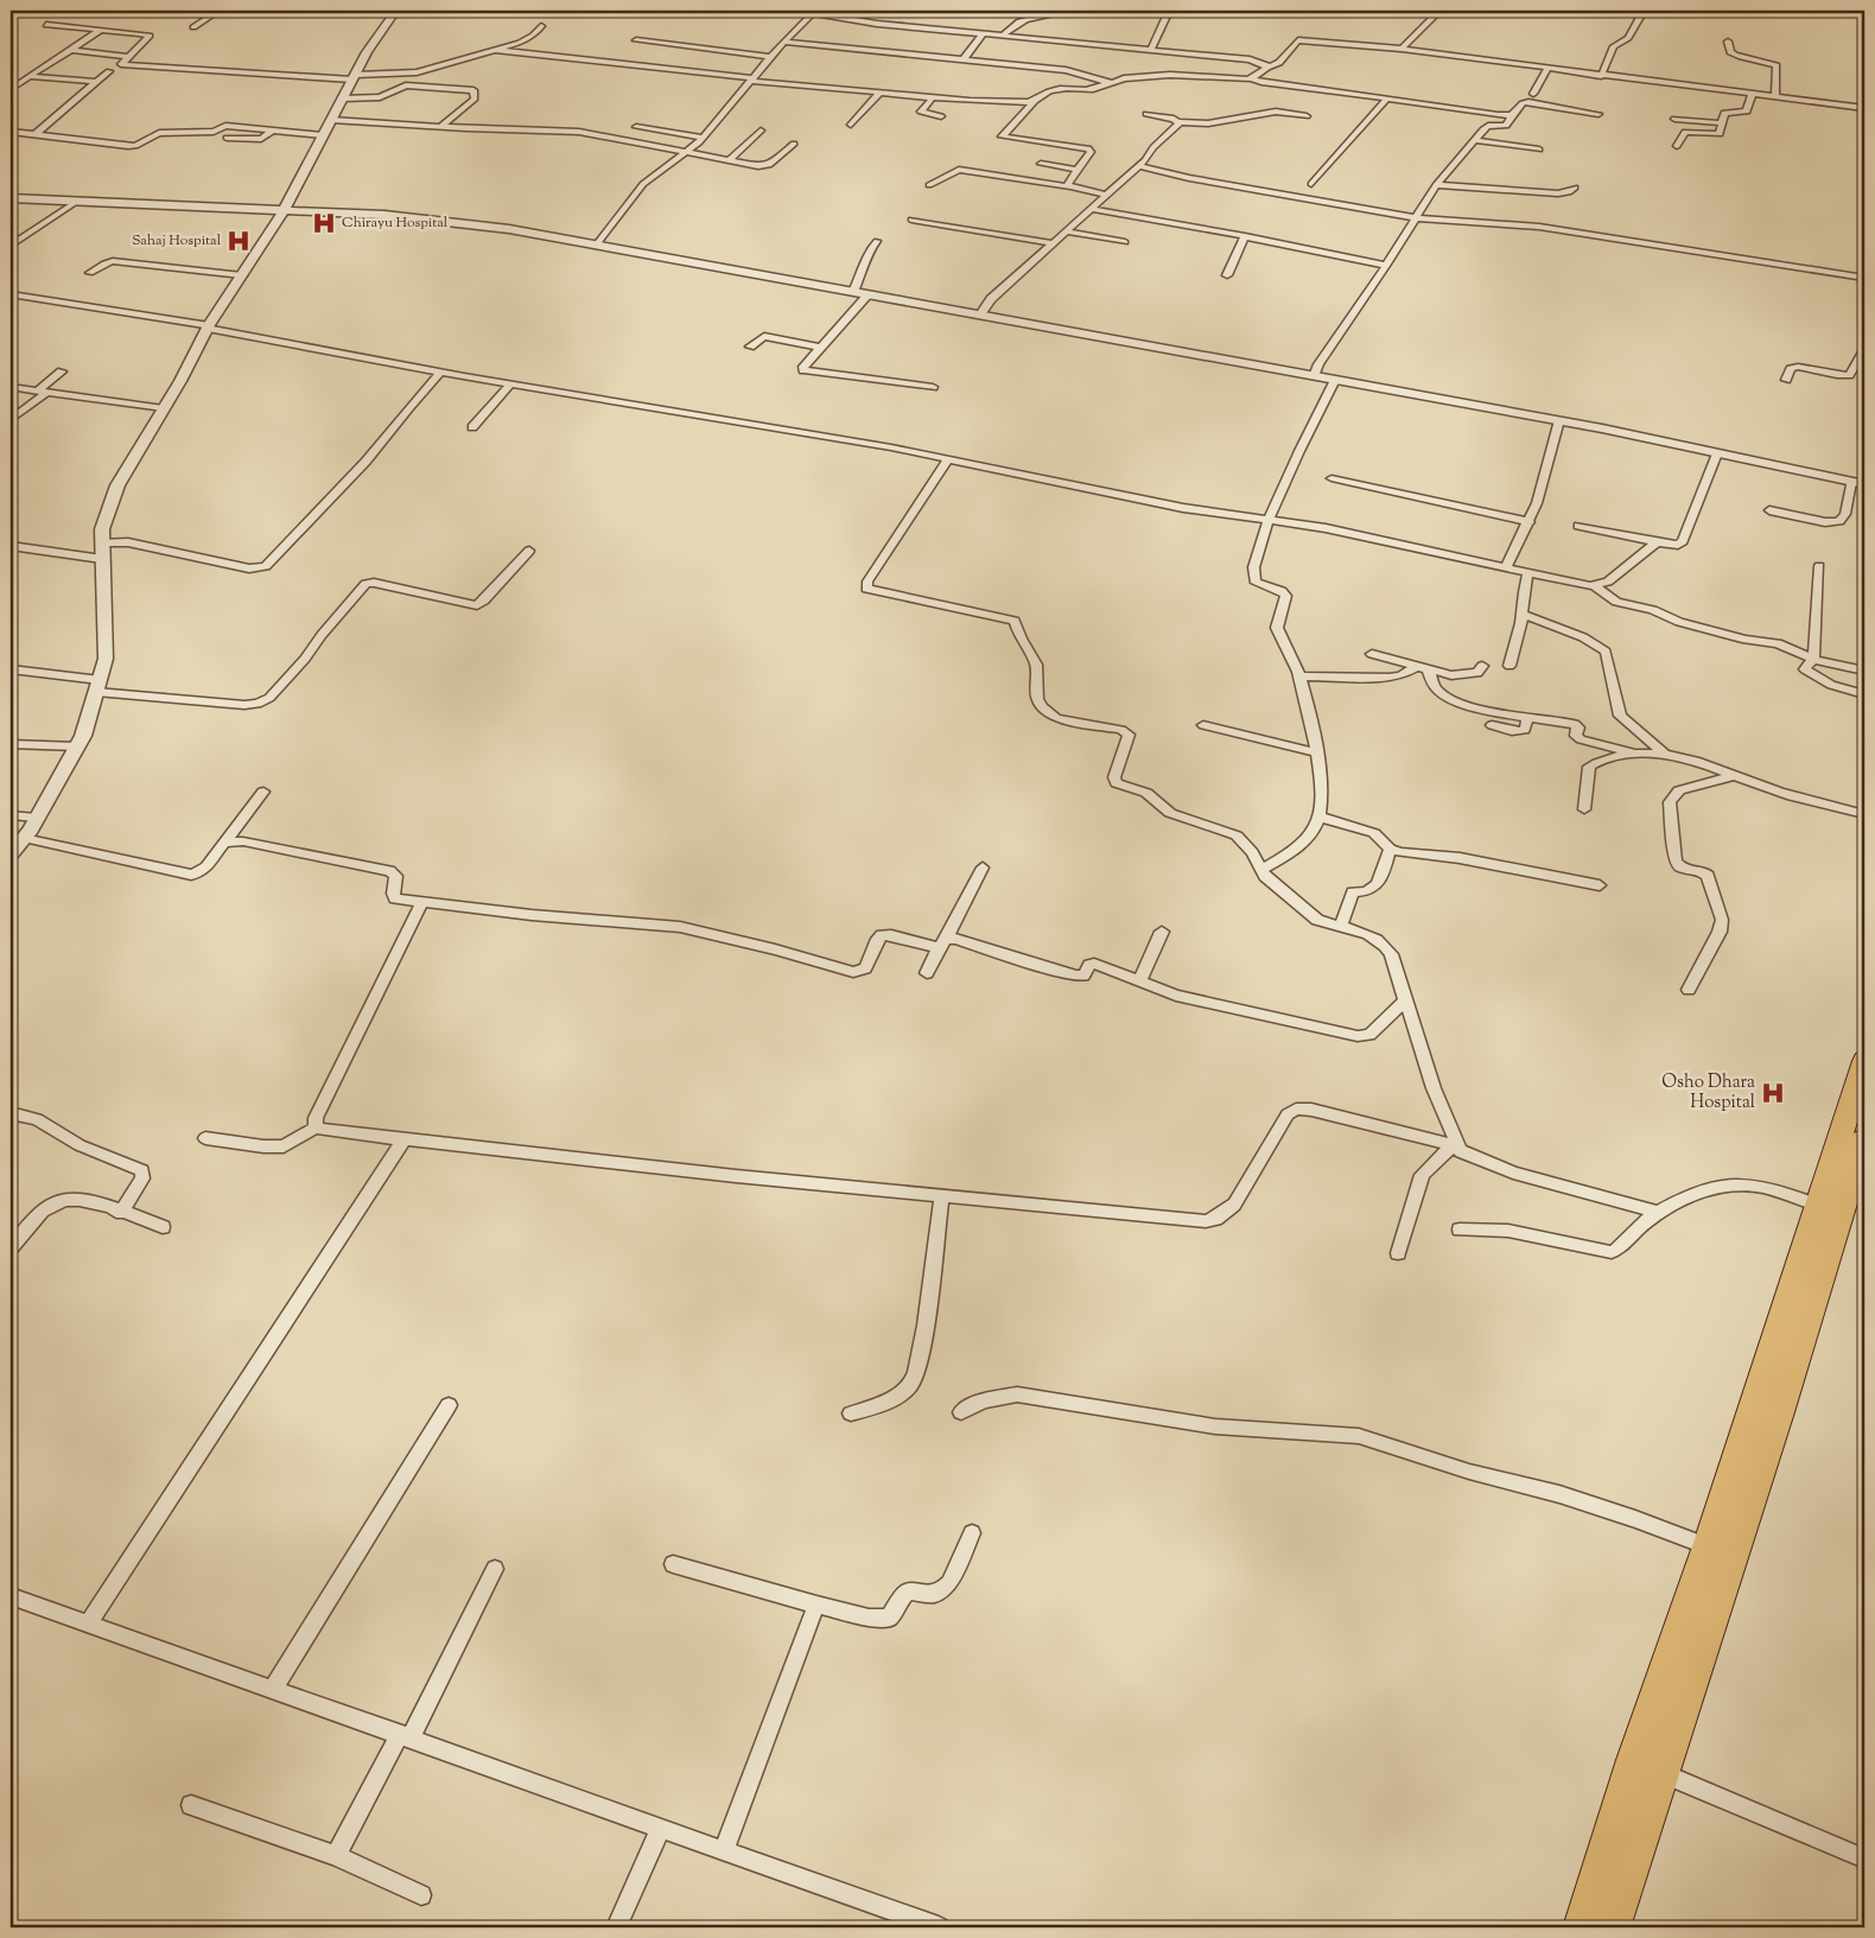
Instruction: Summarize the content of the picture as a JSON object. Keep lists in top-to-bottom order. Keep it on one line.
{"places":{"hospital":["Chirayu Hospital","Sahaj Hospital","Osho Dhara Hospital"]}}
